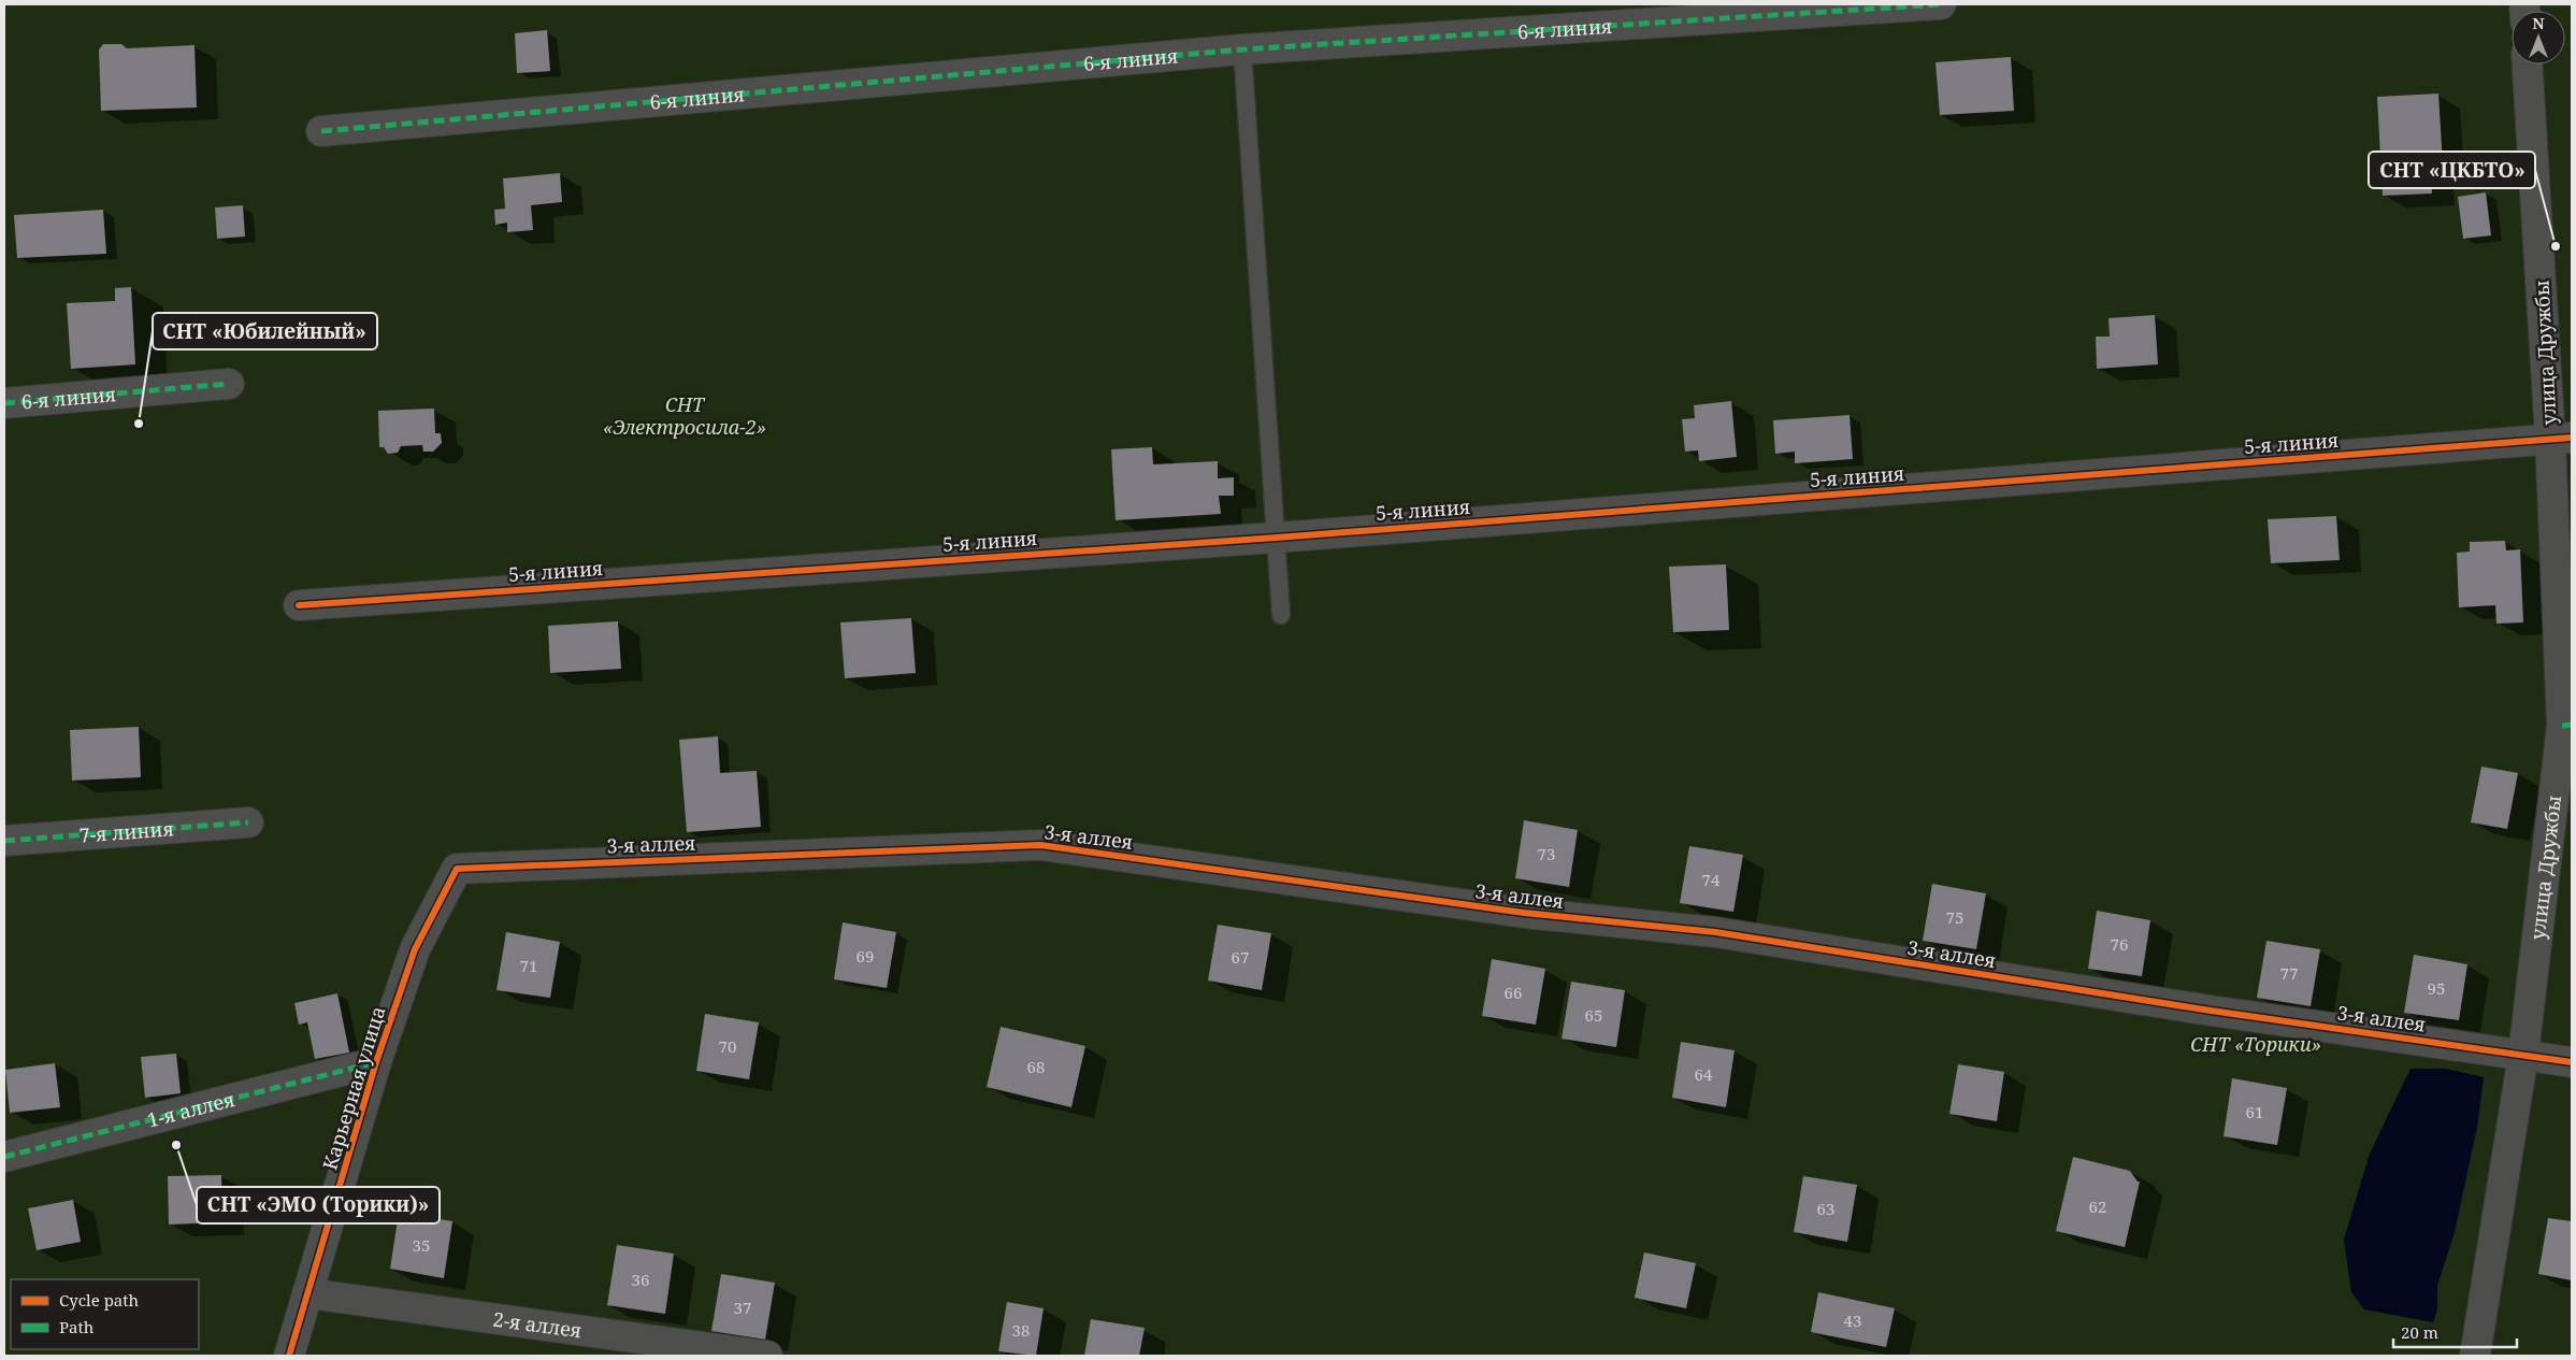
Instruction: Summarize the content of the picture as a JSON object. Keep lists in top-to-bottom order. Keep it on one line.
{"streets":{"street":["6-я линия","улица Дружбы","5-я линия","7-я линия","3-я аллея","Карьерная улица","1-я аллея","2-я аллея"]},"crossings":[["улица Дружбы","5-я линия"],["улица Дружбы","3-я аллея"],["3-я аллея","Карьерная улица"],["Карьерная улица","1-я аллея"],["Карьерная улица","2-я аллея"]],"parks":["СНТ «Электросила-2»","СНТ «Торики»"],"places":["СНТ «ЦКБТО»","СНТ «Юбилейный»","СНТ «ЭМО (Торики)»"],"house_numbers":["73","74","75","76","69","67","71","77","95","66","65","70","68","64","61","62","63","35","36","37","43","38"],"legend":["Cycle path","Path"],"scale_bar":"20 m","north":"top"}
